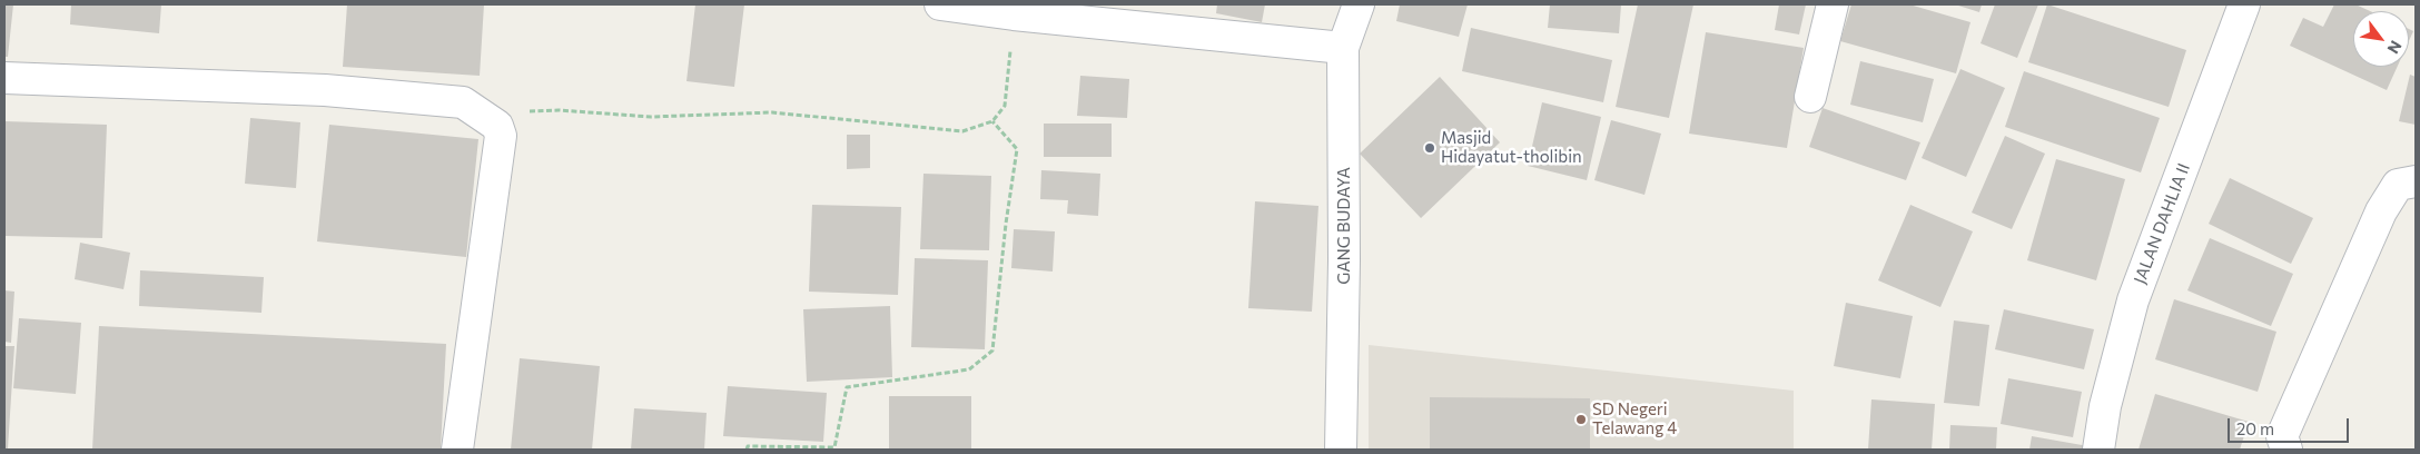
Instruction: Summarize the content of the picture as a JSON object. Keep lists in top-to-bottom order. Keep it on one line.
{"streets":{"street":["JALAN DAHLIA II","GANG BUDAYA"]},"places":["Masjid Hidayatut-tholibin","SD Negeri Telawang 4"],"scale_bar":"20 m","north":"bottom right"}
